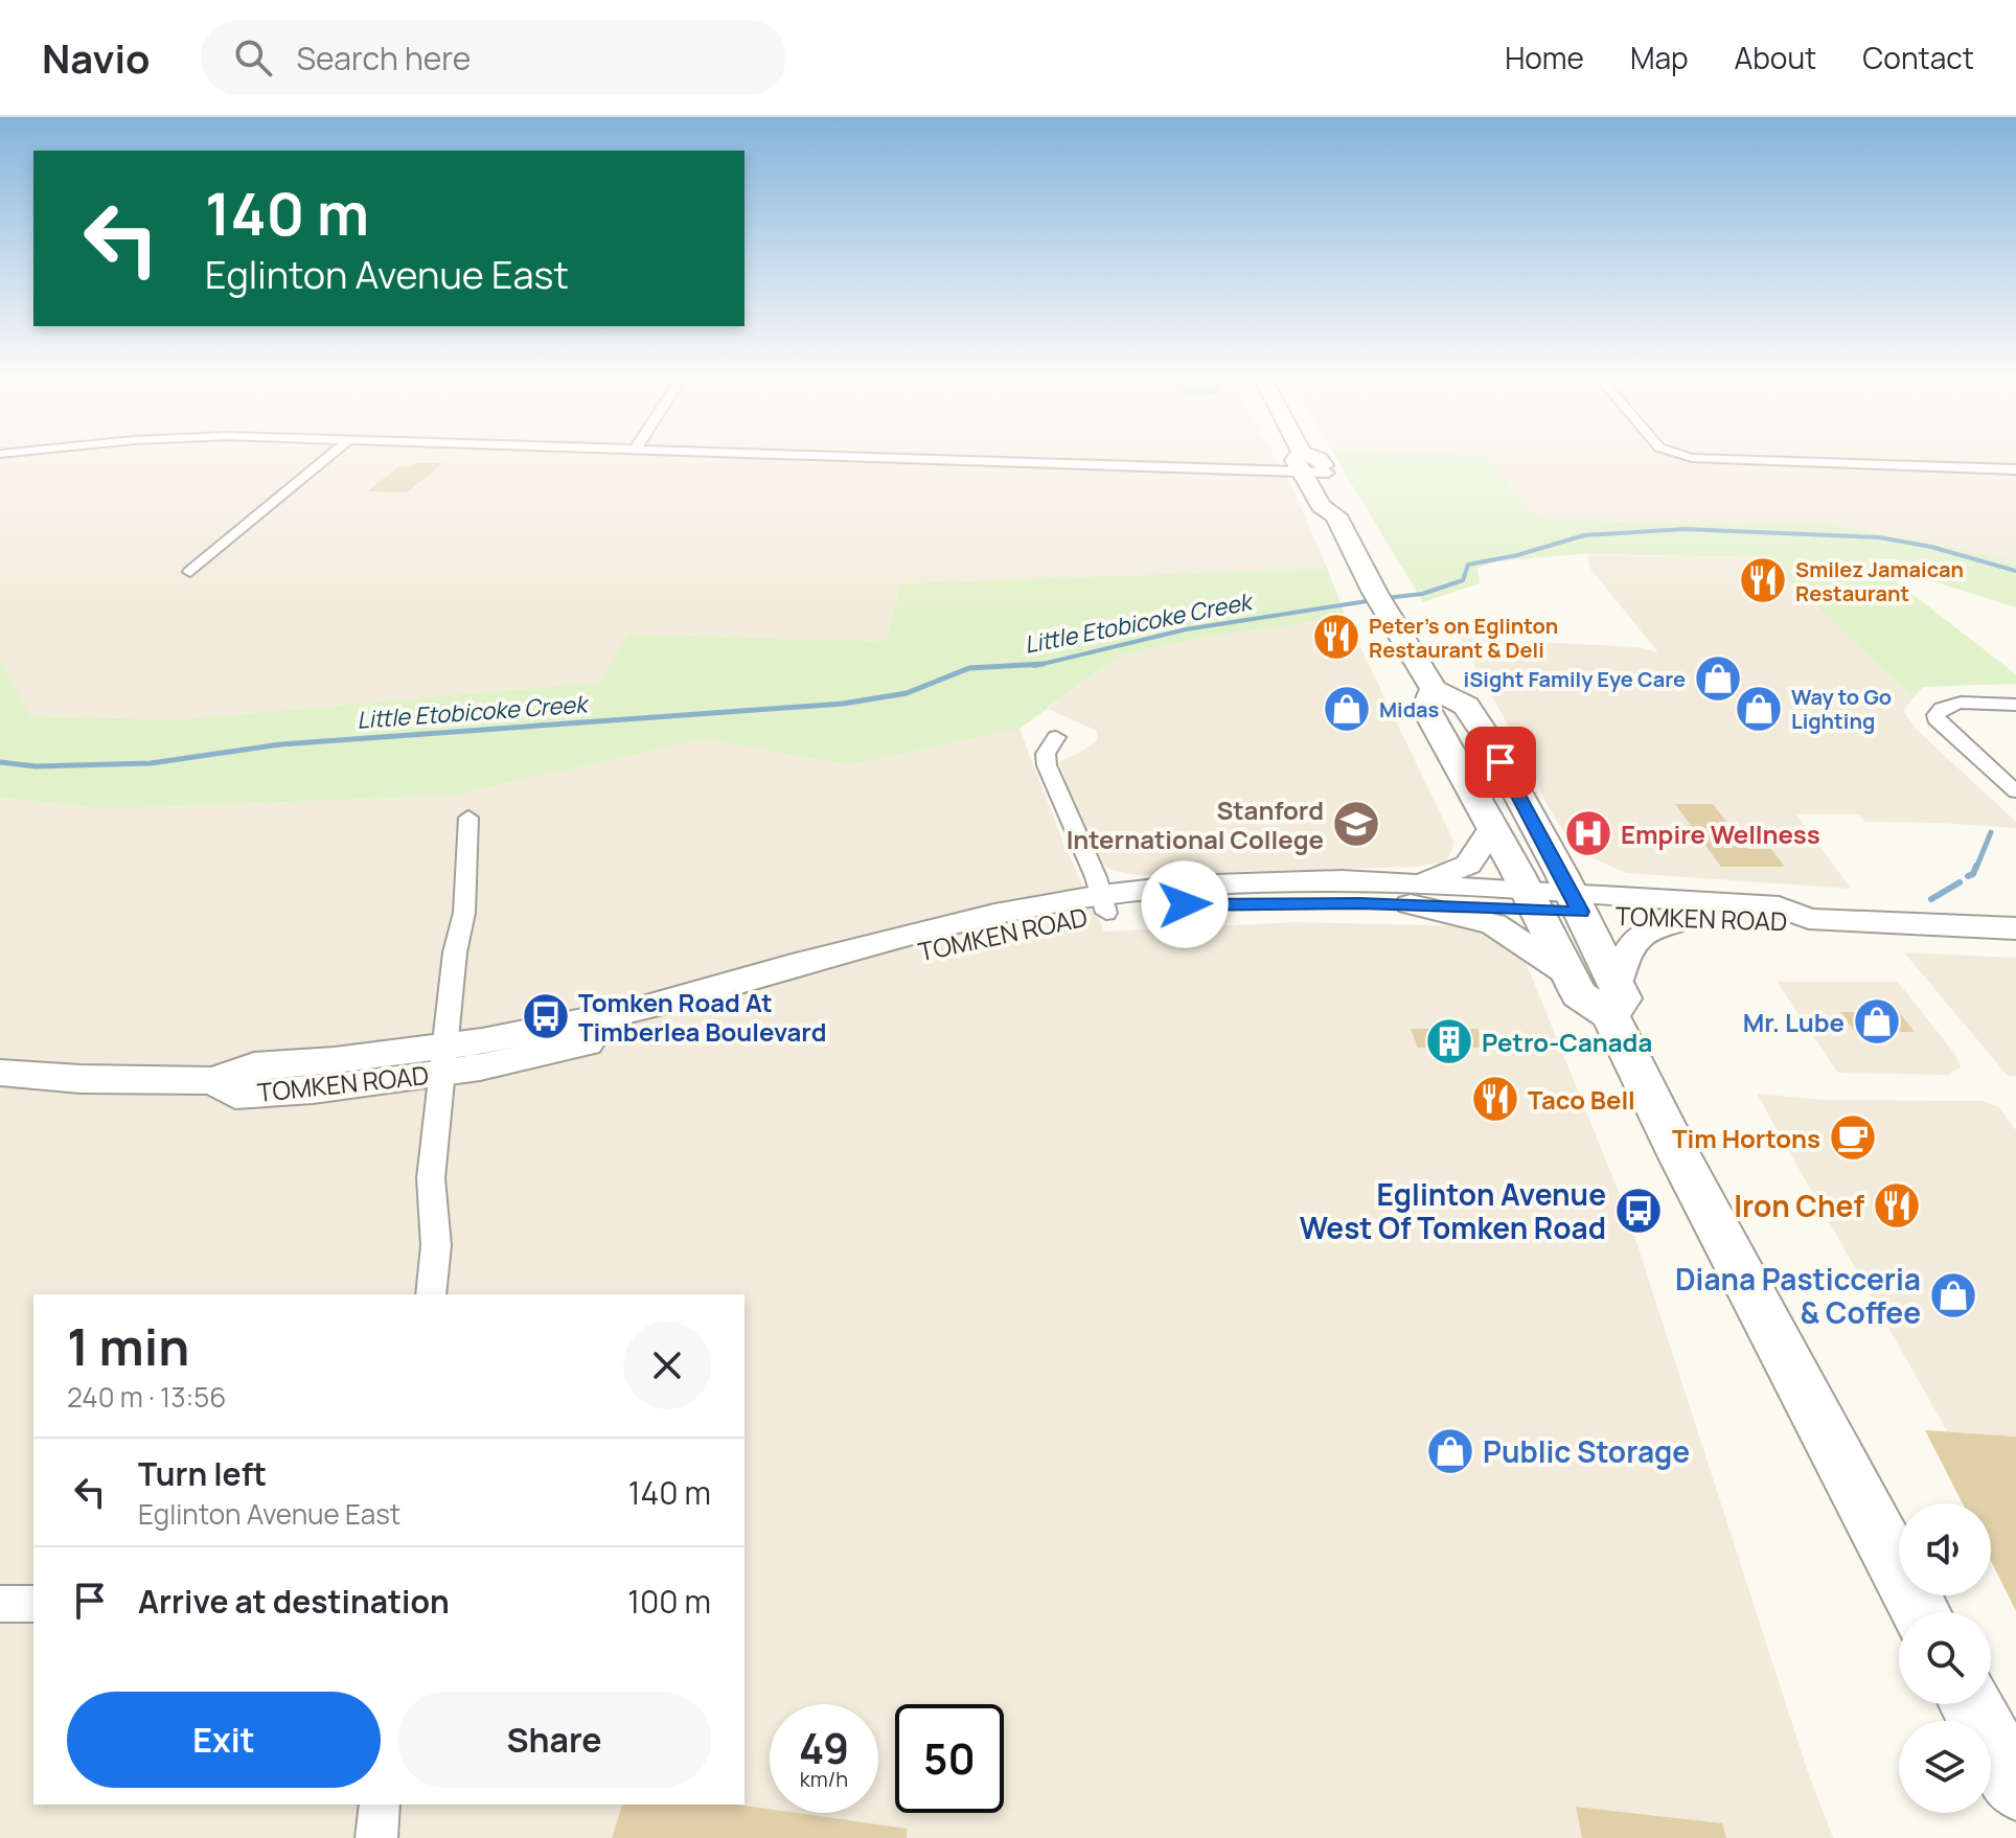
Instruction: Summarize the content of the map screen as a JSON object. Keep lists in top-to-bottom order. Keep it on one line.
{"streets":{"main road":["TOMKEN ROAD"]},"water":["Little Etobicoke Creek"],"places":{"restaurant":["Smilez Jamaican Restaurant","Peter's on Eglinton Restaurant & Deli","Taco Bell","Iron Chef"],"shop":["iSight Family Eye Care","Midas","Way to Go Lighting","Mr. Lube","Diana Pasticceria & Coffee","Public Storage"],"school or university":["Stanford International College"],"hospital":["Empire Wellness"],"bus stop":["Tomken Road At Timberlea Boulevard","Eglinton Avenue West Of Tomken Road"],"building":["Petro-Canada"],"cafe":["Tim Hortons"]},"page":{"header":"Navio","search":"Search here","nav":["Home","Map","About","Contact"],"turn":["140 m","Eglinton Avenue East"],"heading":["1 min","240 m · 13:56"],"list":[{"name":"Turn left","note":"Eglinton Avenue East","value":"140 m"},{"name":"Arrive at destination","value":"100 m"}],"buttons":["Exit","Share"],"speed":"49 km/h","limit":"50"}}
